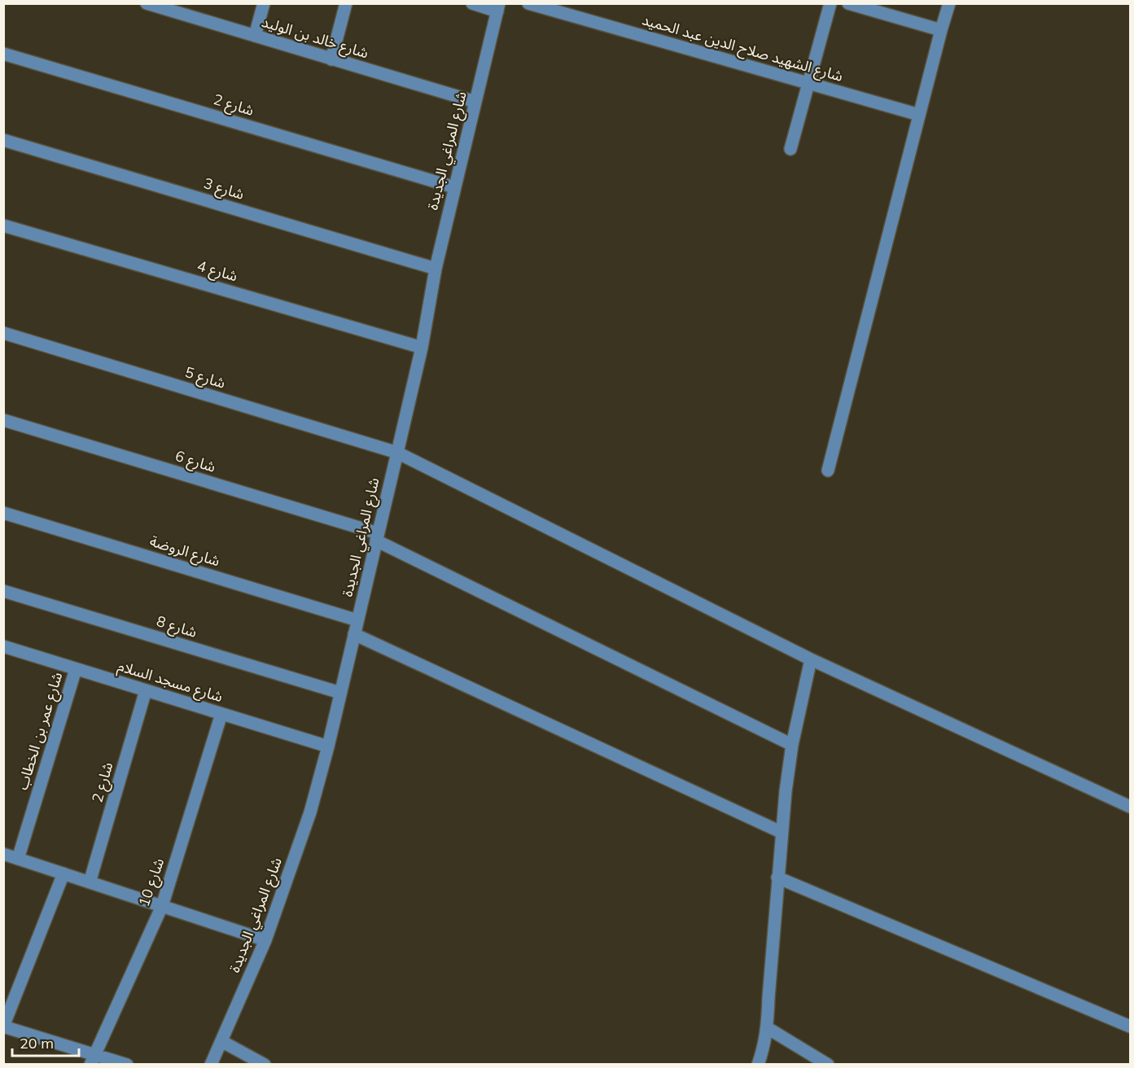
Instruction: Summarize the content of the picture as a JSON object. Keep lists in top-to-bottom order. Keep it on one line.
{"streets":{"street":["شارع خالد بن الوليد","شارع الشهيد صلاح الدين عبد الحميد","شارع 2","شارع المراغي الجديدة","شارع 3","شارع 4","شارع 5","شارع 6","شارع الروضة","شارع 8","شارع مسجد السلام","شارع عمر بن الخطاب","شارع 10"]},"crossings":[["شارع خالد بن الوليد","شارع المراغي الجديدة"],["شارع 2","شارع المراغي الجديدة"],["شارع 2","شارع مسجد السلام"],["شارع المراغي الجديدة","شارع 3"],["شارع المراغي الجديدة","شارع 4"],["شارع المراغي الجديدة","شارع 5"],["شارع المراغي الجديدة","شارع 6"],["شارع المراغي الجديدة","شارع الروضة"],["شارع المراغي الجديدة","شارع 8"],["شارع المراغي الجديدة","شارع مسجد السلام"],["شارع مسجد السلام","شارع عمر بن الخطاب"],["شارع مسجد السلام","شارع 10"]],"scale_bar":"20 m"}
